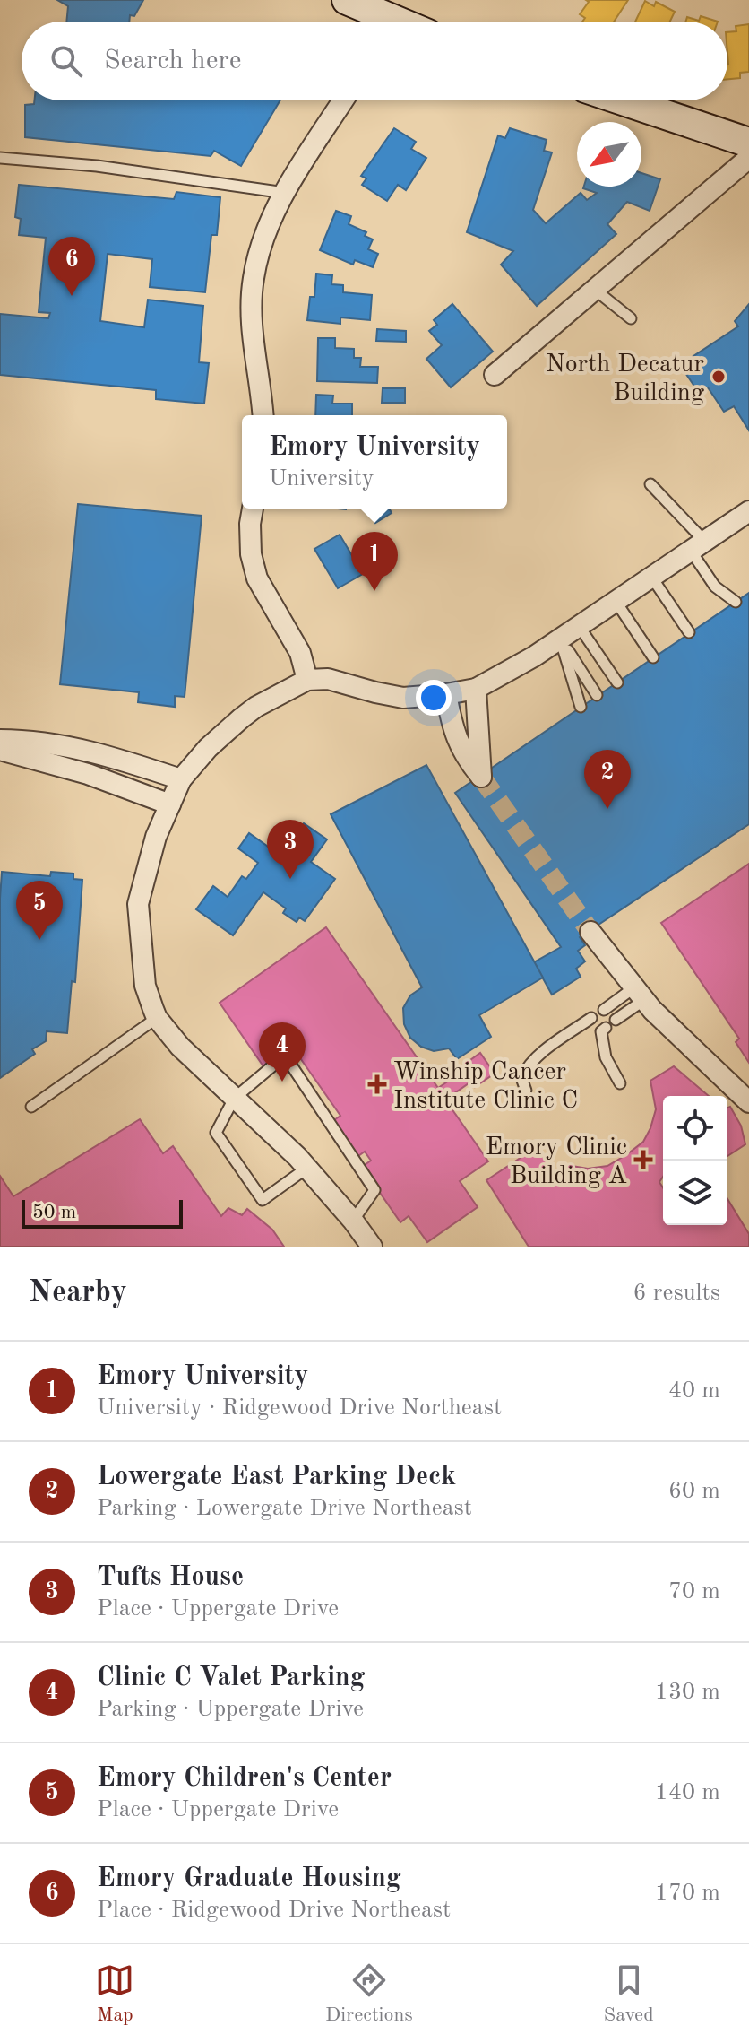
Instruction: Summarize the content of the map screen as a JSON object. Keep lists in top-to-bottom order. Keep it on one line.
{"places":{"other":["North Decatur Building"],"health":["Winship Cancer Institute Clinic C","Emory Clinic Building A"]},"scale_bar":"50 m","north":"bottom left","page":{"search":"Search here","pins":["6","1","2","3","5","4"],"popup":["Emory University","University"],"scale":"50 m","heading":["Nearby","6 results"],"list":[{"mark":"1","name":"Emory University","note":"University · Ridgewood Drive Northeast","value":"40 m"},{"mark":"2","name":"Lowergate East Parking Deck","note":"Parking · Lowergate Drive Northeast","value":"60 m"},{"mark":"3","name":"Tufts House","note":"Place · Uppergate Drive","value":"70 m"},{"mark":"4","name":"Clinic C Valet Parking","note":"Parking · Uppergate Drive","value":"130 m"},{"mark":"5","name":"Emory Children's Center","note":"Place · Uppergate Drive","value":"140 m"},{"mark":"6","name":"Emory Graduate Housing","note":"Place · Ridgewood Drive Northeast","value":"170 m"}],"nav":["Map","Directions","Saved"]}}
